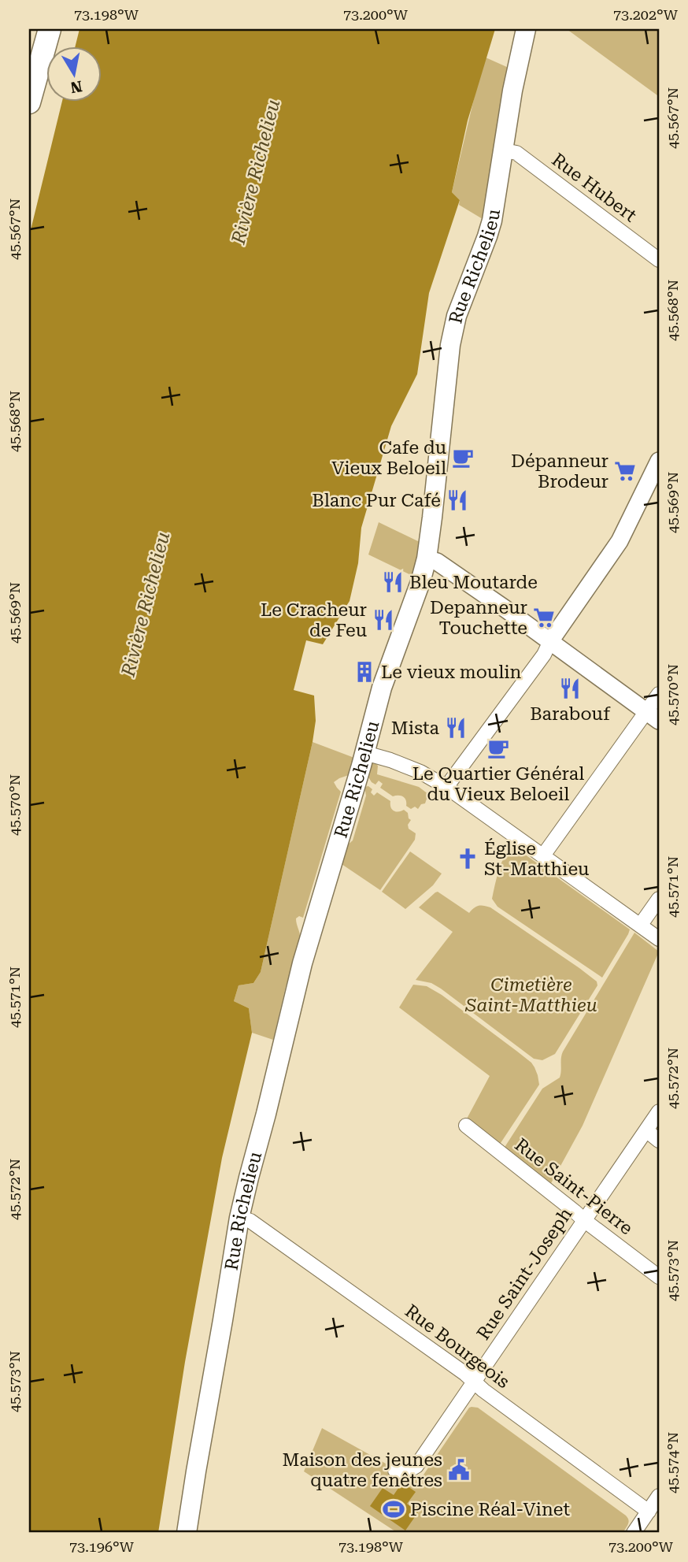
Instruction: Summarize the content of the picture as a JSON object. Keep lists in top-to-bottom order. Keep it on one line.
{"streets":{"main road":["Rue Richelieu"],"street":["Rue Hubert","Rue Saint-Pierre","Rue Saint-Joseph","Rue Bourgeois"]},"crossings":[["Rue Hubert","Rue Richelieu"],["Rue Richelieu","Rue Bourgeois"],["Rue Saint-Pierre","Rue Saint-Joseph"],["Rue Saint-Joseph","Rue Bourgeois"]],"water":["Rivière Richelieu"],"parks":["Cimetière Saint-Matthieu"],"places":{"cafe":["Cafe du Vieux Beloeil","Le Quartier Général du Vieux Beloeil"],"supermarket":["Dépanneur Brodeur","Depanneur Touchette"],"restaurant":["Blanc Pur Café","Bleu Moutarde","Le Cracheur de Feu","Barabouf","Mista"],"building":["Le vieux moulin"],"church":["Église St-Matthieu"],"public building":["Maison des jeunes quatre fenêtres"],"sports":["Piscine Réal-Vinet"]},"north":"bottom","coordinates":["73.198°W","73.200°W","73.202°W","45.567°N","45.568°N","45.569°N","45.570°N","45.571°N","45.572°N","45.573°N","45.574°N","73.196°W"]}
